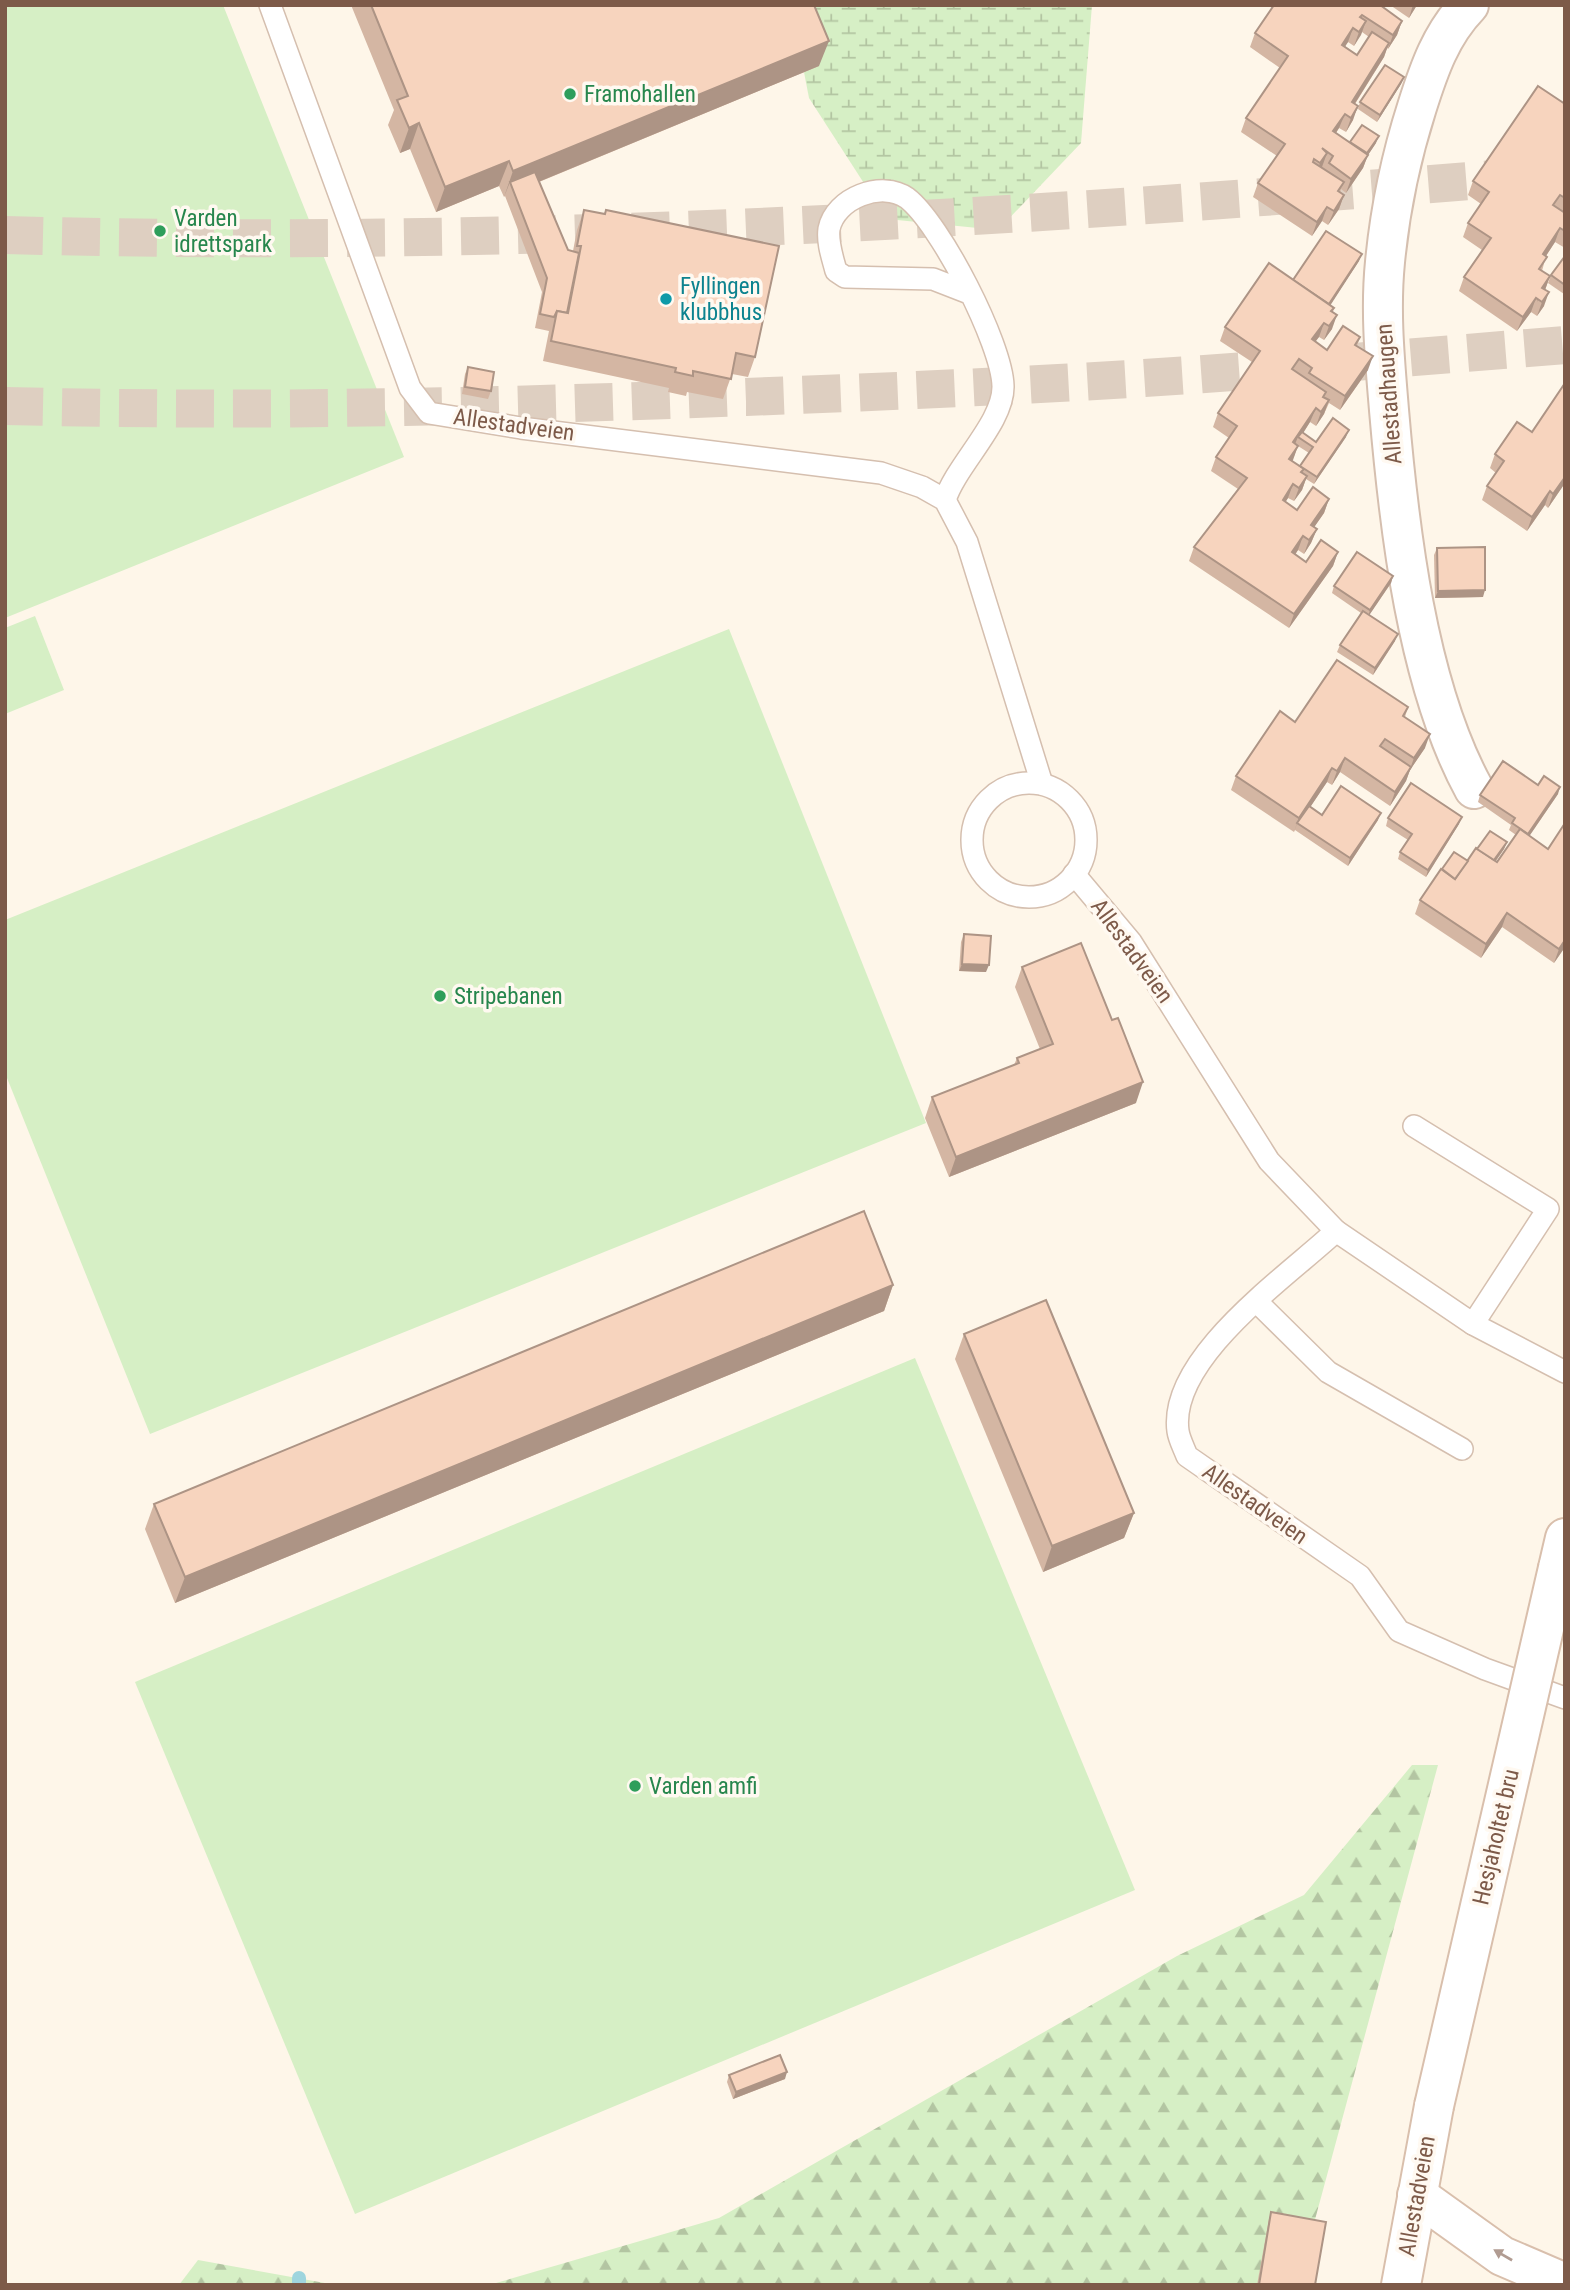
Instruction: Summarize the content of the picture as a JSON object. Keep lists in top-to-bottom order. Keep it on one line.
{"streets":{"main road":["Allestadhaugen","Allestadveien","Hesjaholtet bru"]},"crossings":[["Allestadveien","Hesjaholtet bru"]],"places":["Framohallen","Varden idrettspark","Fyllingen klubbhus","Stripebanen","Varden amfi"]}
